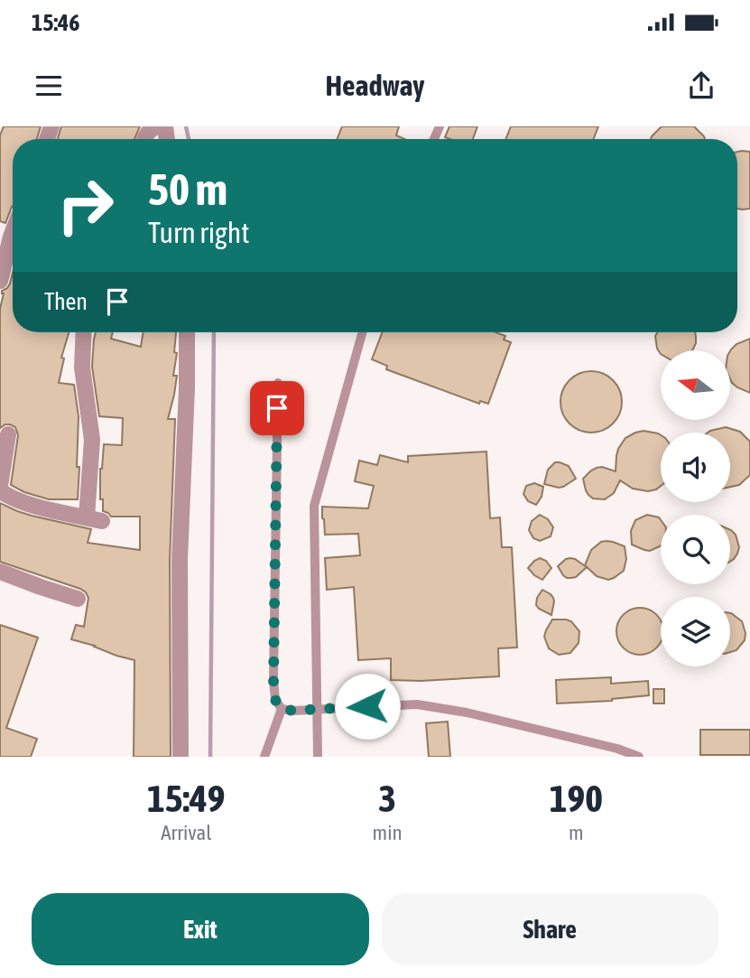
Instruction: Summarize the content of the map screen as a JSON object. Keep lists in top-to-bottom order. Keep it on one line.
{"north":"left","page":{"status":"15:46","header":"Headway","turn":["50 m","Turn right"],"then":"Then","eta":["15:49","Arrival","3","min","190","m"],"buttons":["Exit","Share"]}}
